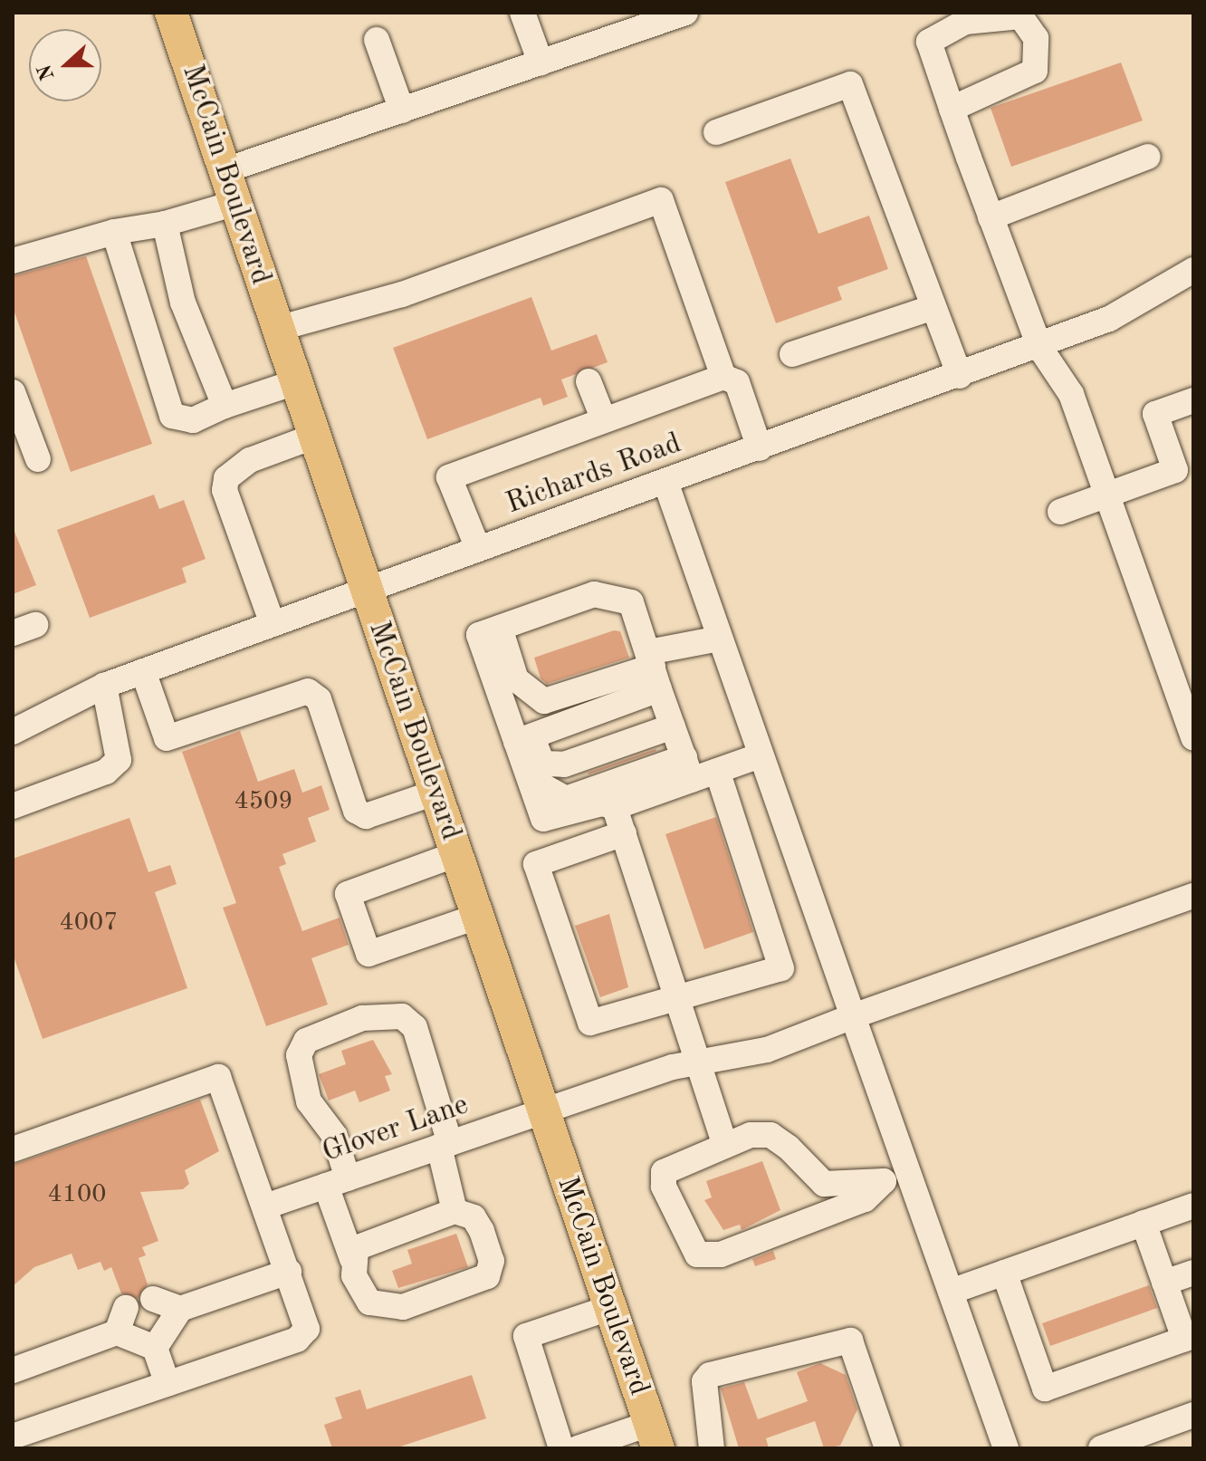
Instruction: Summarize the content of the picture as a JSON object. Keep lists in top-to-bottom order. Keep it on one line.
{"streets":{"main road":["McCain Boulevard"],"street":["Richards Road","Glover Lane"]},"crossings":[["McCain Boulevard","Richards Road"],["McCain Boulevard","Glover Lane"]],"house_numbers":["4509","4007","4100"],"north":"left"}
